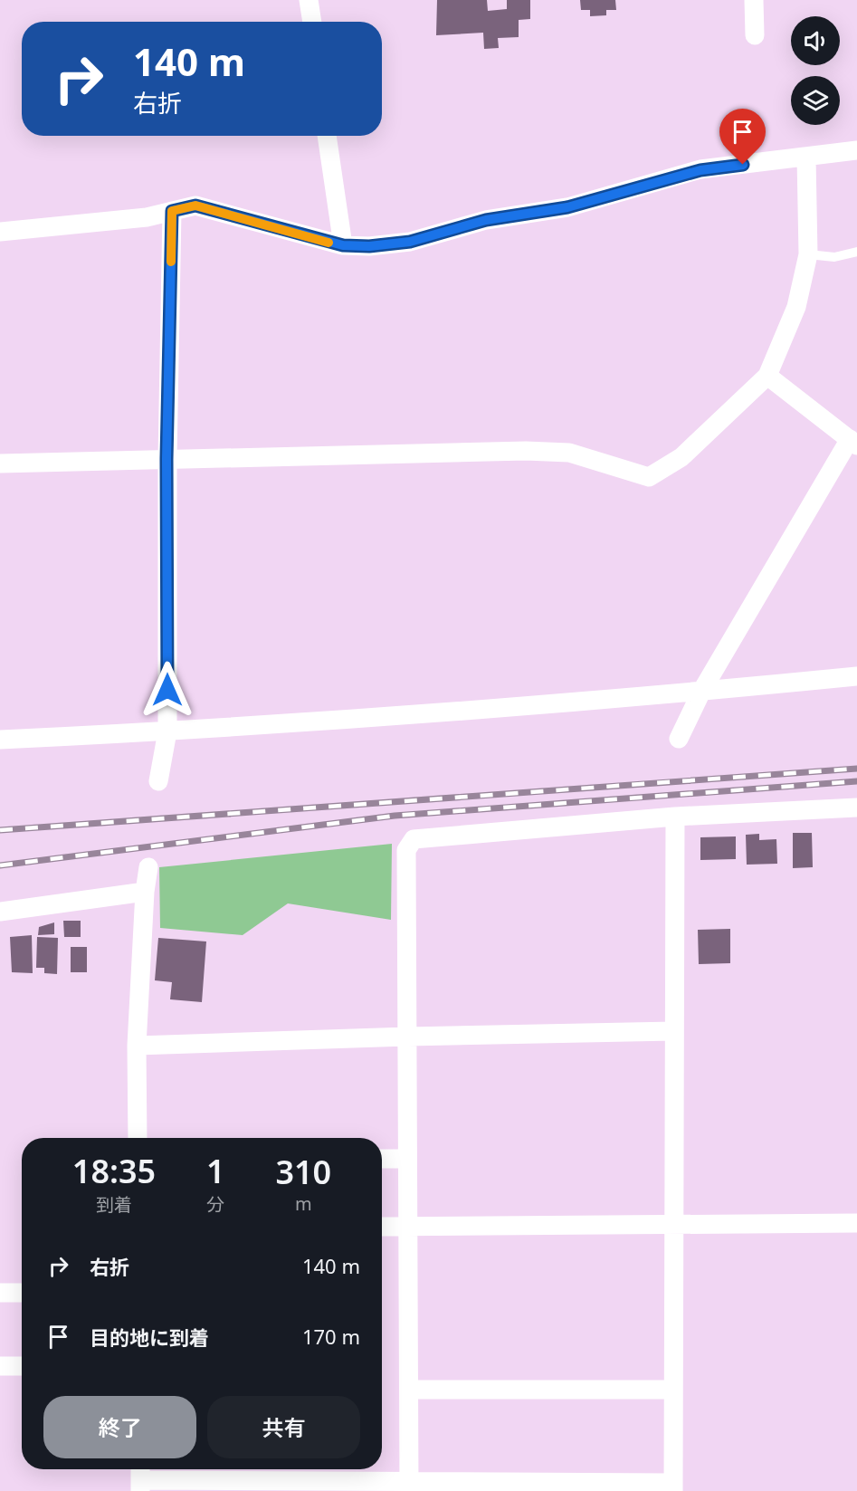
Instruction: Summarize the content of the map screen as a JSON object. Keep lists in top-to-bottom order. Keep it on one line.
{"page":{"turn":["140 m","右折"],"eta":["18:35","到着","1","分","310","m"],"list":[{"name":"右折","value":"140 m"},{"name":"目的地に到着","value":"170 m"}],"buttons":["終了","共有"]}}
